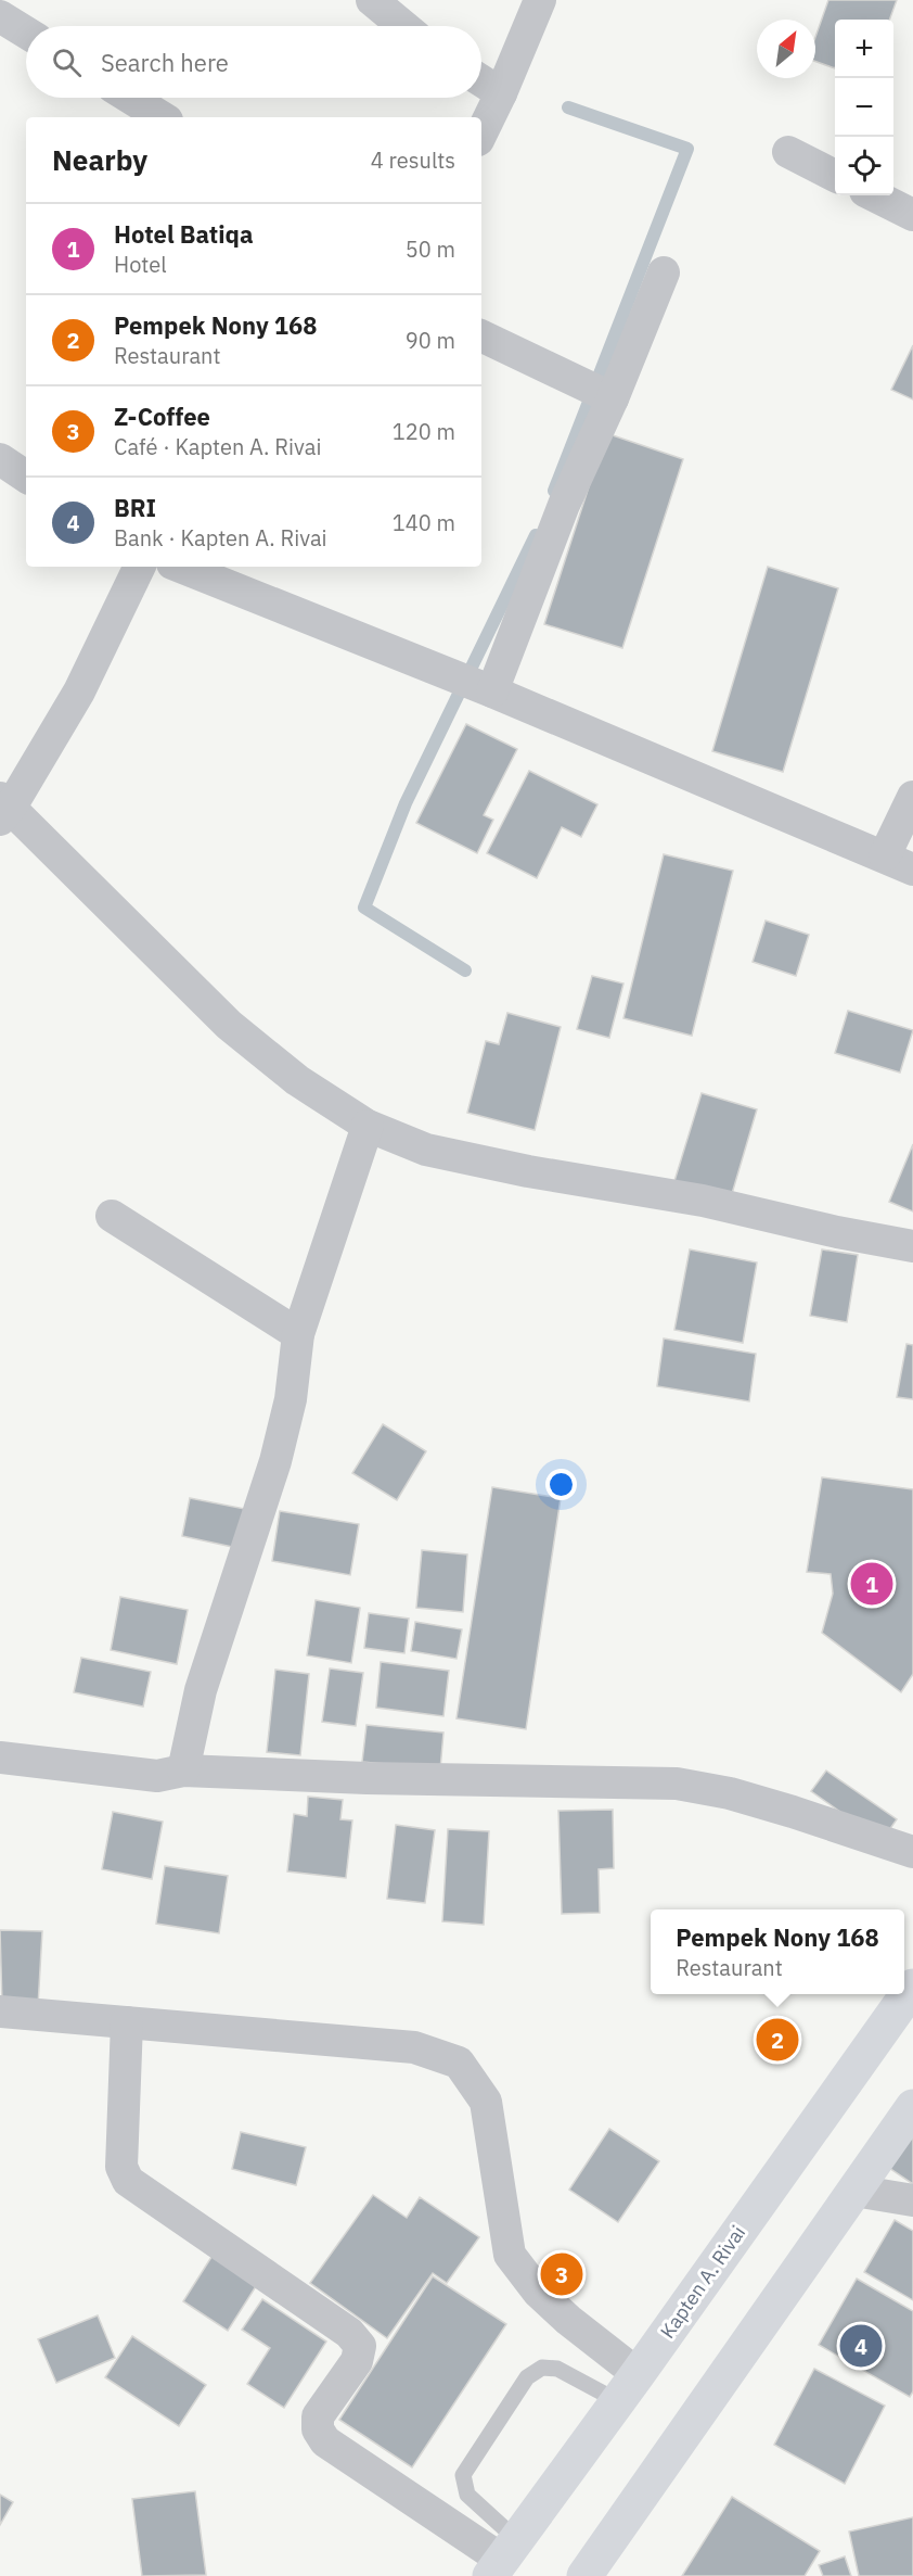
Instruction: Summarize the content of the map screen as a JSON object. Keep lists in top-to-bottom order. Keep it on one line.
{"streets":{"main road":["Kapten A. Rivai"]},"north":"top right","page":{"map_buttons":["+","−"],"search":"Search here","heading":["Nearby","4 results"],"list":[{"mark":"1","name":"Hotel Batiqa","note":"Hotel","value":"50 m"},{"mark":"2","name":"Pempek Nony 168","note":"Restaurant","value":"90 m"},{"mark":"3","name":"Z-Coffee","note":"Café · Kapten A. Rivai","value":"120 m"},{"mark":"4","name":"BRI","note":"Bank · Kapten A. Rivai","value":"140 m"}],"pins":["1","2","3","4"],"popup":["Pempek Nony 168","Restaurant"]}}
